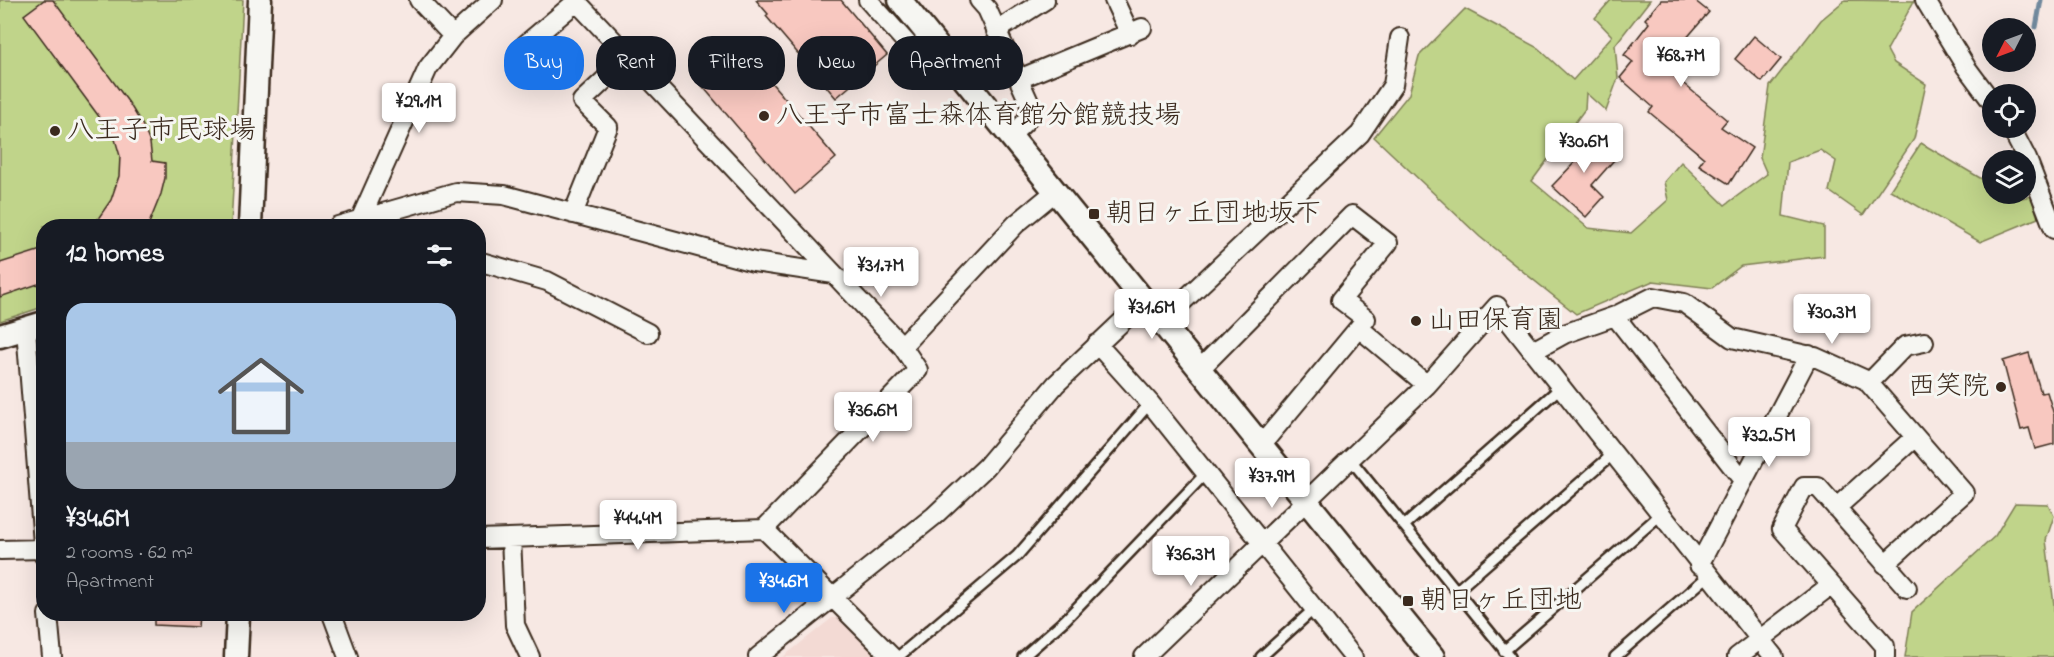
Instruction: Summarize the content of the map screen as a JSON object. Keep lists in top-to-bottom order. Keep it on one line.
{"places":{"other":["八王子市富士森体育館分館競技場","八王子市民球場","山田保育園","西笑院"],"transit":["朝日ヶ丘団地坂下","朝日ヶ丘団地"]},"north":"bottom left","page":{"chip":["Buy","Rent","Filters","New","Apartment"],"price":["¥68.7M","¥29.1M","¥30.6M","¥31.7M","¥31.6M","¥30.3M","¥36.6M","¥32.5M","¥37.9M","¥44.4M","¥36.3M","¥34.6M"],"heading":"12 homes","list":[{"name":"¥34.6M","note":"2 rooms · 62 m² · Apartment"}]}}
